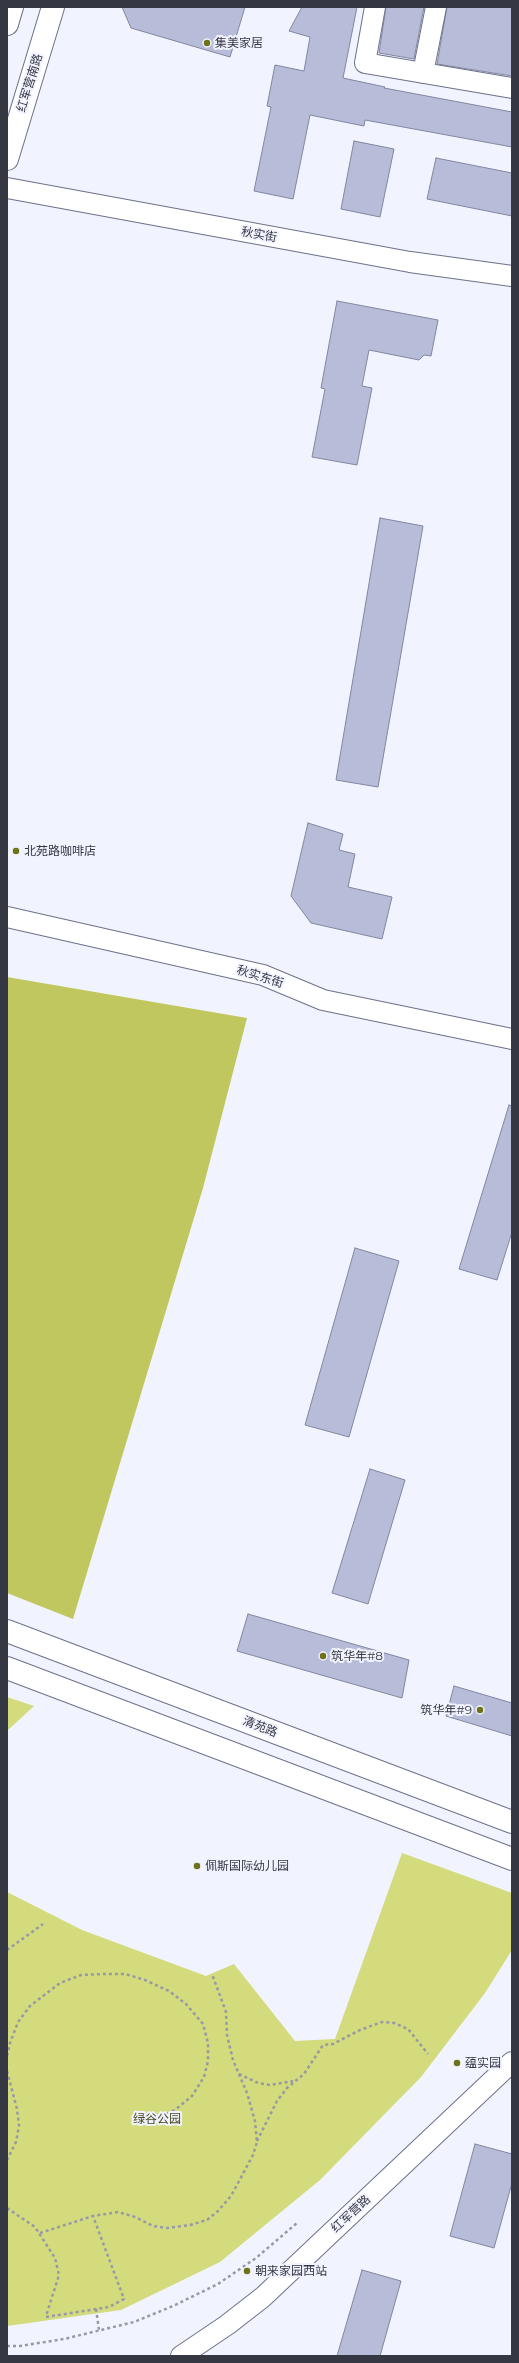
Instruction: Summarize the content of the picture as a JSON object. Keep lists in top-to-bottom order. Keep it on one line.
{"streets":{"main road":["红军营南路","清苑路"],"street":["秋实街","秋实东街","红军营路"]},"parks":["绿谷公园"],"places":["集美家居","北苑路咖啡店","筑华年#8","筑华年#9","佩斯国际幼儿园","蕴实园","朝来家园西站"]}
